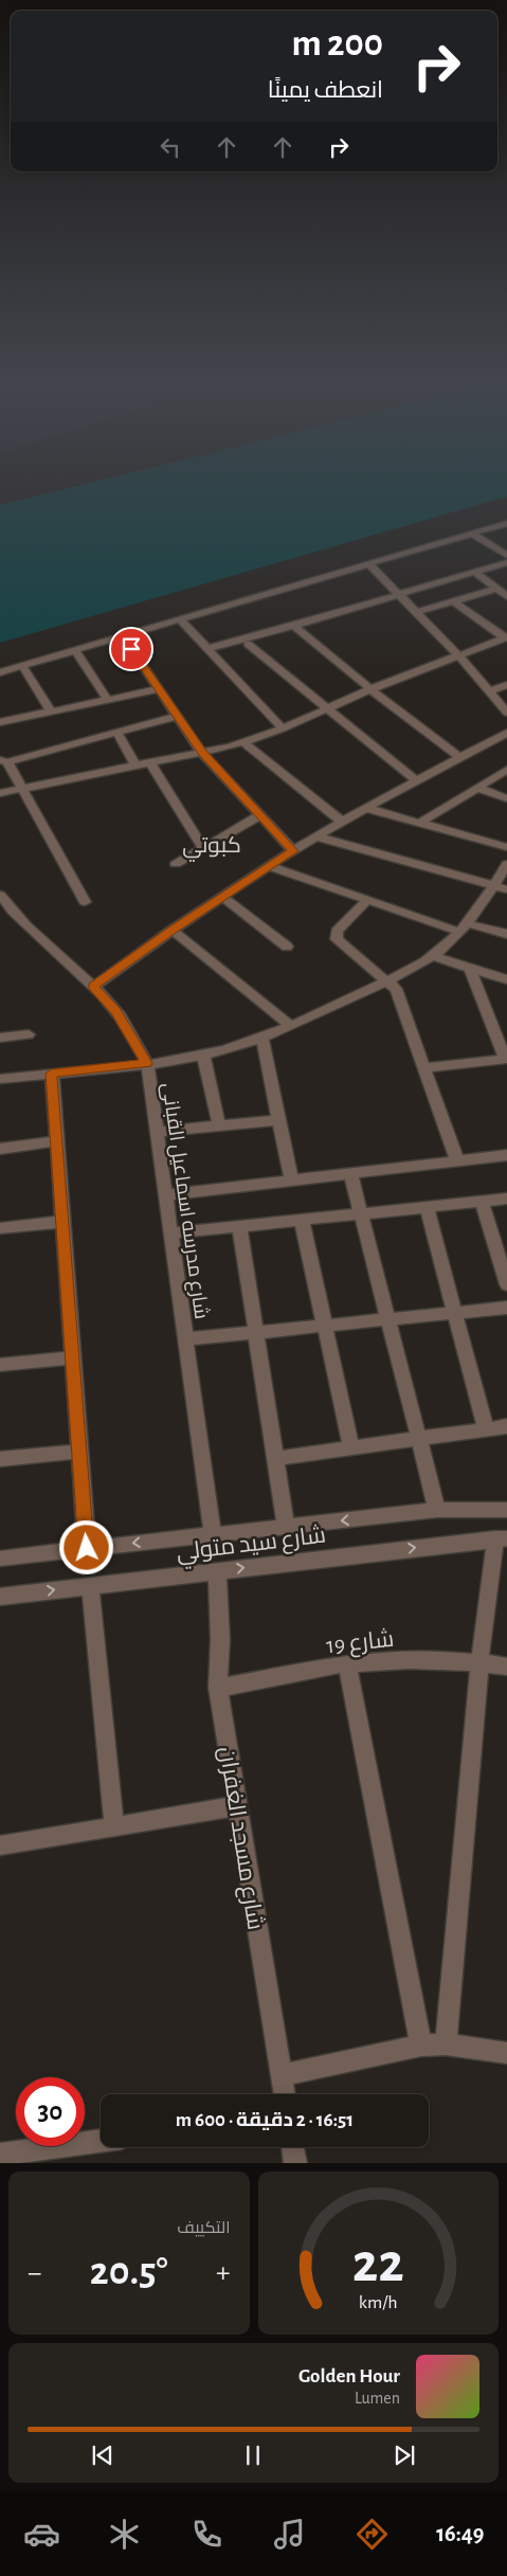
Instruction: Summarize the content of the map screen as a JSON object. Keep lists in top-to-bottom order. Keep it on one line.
{"streets":{"street":["شارع مدرسه اسماعيل القبانى","شارع سيد متولي","شارع 19","شارع مسجد الغفران"]},"crossings":[["شارع مدرسه اسماعيل القبانى","شارع سيد متولي"],["شارع سيد متولي","شارع مسجد الغفران"],["شارع 19","شارع مسجد الغفران"]],"districts":["كبوتي"],"page":{"turn":["200 m","انعطف يمينًا"],"limit":"30","trip":"16:51 · 2 دقيقة · 600 m","tile":"التكييف","heat":["−","20.5°","+"],"song":["Golden Hour","Lumen"],"tabs":"16:49","gauge":["22","km/h"]}}
